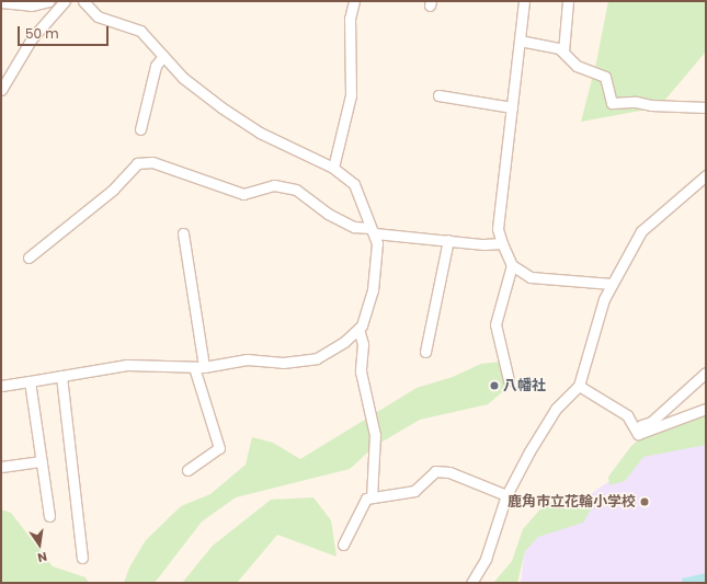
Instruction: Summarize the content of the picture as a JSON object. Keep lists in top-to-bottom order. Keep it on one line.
{"places":["八幡社","鹿角市立花輪小学校"],"scale_bar":"50 m","north":"bottom"}
